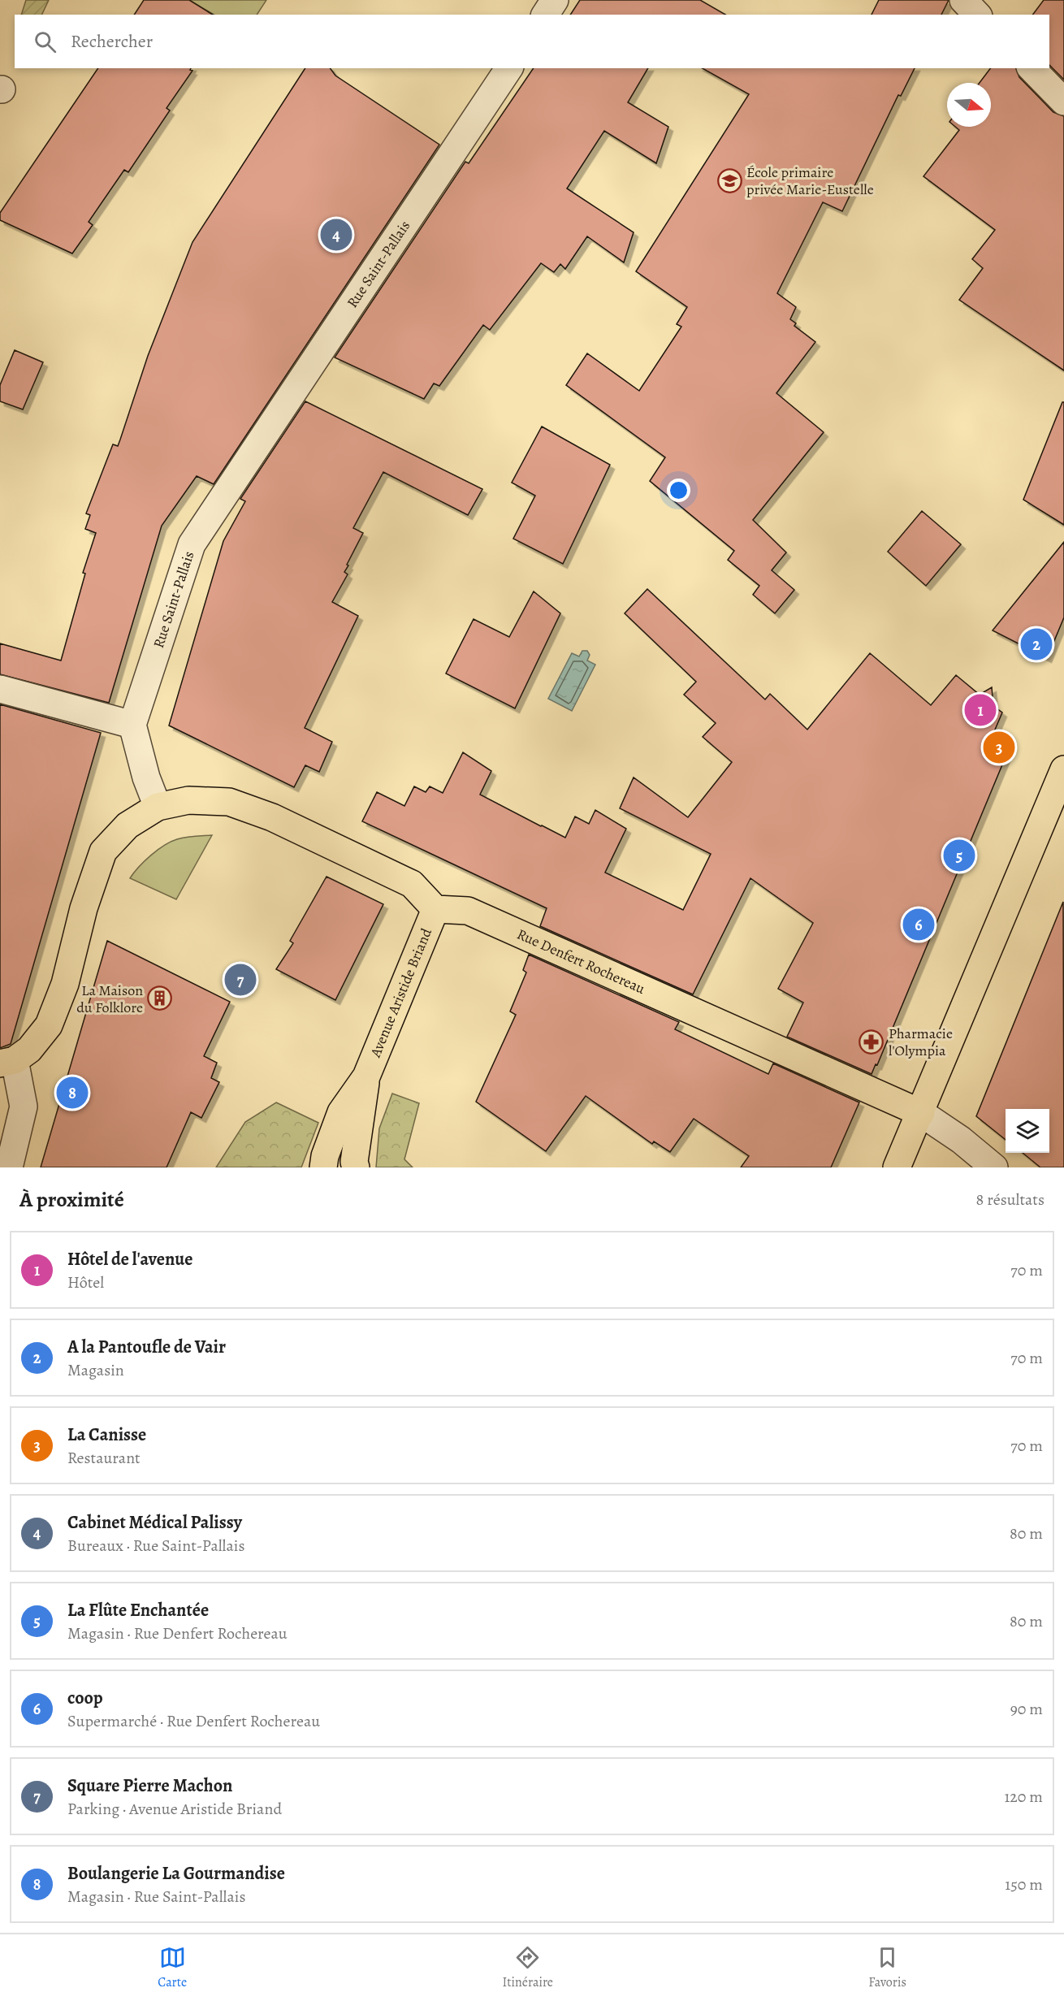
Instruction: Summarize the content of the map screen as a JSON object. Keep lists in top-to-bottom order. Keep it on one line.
{"streets":{"main road":["Rue Denfert Rochereau","Avenue Aristide Briand"],"street":["Rue Saint-Pallais"]},"crossings":[["Rue Denfert Rochereau","Avenue Aristide Briand"]],"places":{"school or university":["École primaire privée Marie-Eustelle"],"building":["La Maison du Folklore"],"pharmacy":["Pharmacie l'Olympia"]},"north":"right","page":{"search":"Rechercher","pins":["4","2","1","3","5","6","7","8"],"heading":["À proximité","8 résultats"],"list":[{"mark":"1","name":"Hôtel de l'avenue","note":"Hôtel","value":"70 m"},{"mark":"2","name":"A la Pantoufle de Vair","note":"Magasin","value":"70 m"},{"mark":"3","name":"La Canisse","note":"Restaurant","value":"70 m"},{"mark":"4","name":"Cabinet Médical Palissy","note":"Bureaux · Rue Saint-Pallais","value":"80 m"},{"mark":"5","name":"La Flûte Enchantée","note":"Magasin · Rue Denfert Rochereau","value":"80 m"},{"mark":"6","name":"coop","note":"Supermarché · Rue Denfert Rochereau","value":"90 m"},{"mark":"7","name":"Square Pierre Machon","note":"Parking · Avenue Aristide Briand","value":"120 m"},{"mark":"8","name":"Boulangerie La Gourmandise","note":"Magasin · Rue Saint-Pallais","value":"150 m"}],"nav":["Carte","Itinéraire","Favoris"]}}
